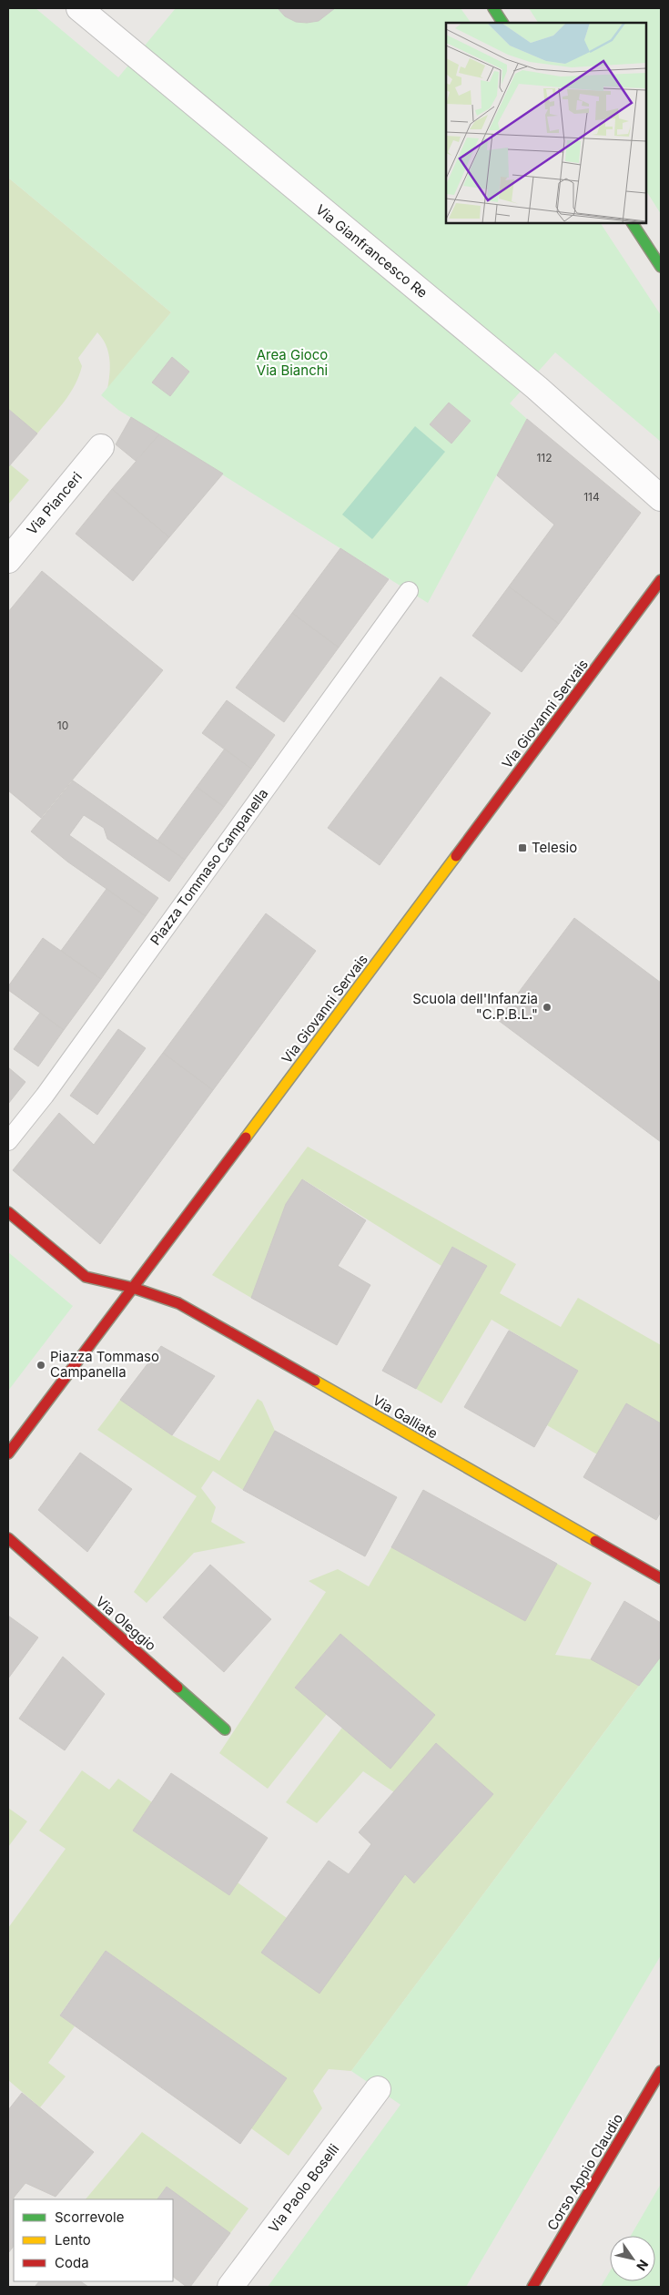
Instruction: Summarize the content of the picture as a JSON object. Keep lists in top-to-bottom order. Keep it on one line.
{"streets":{"street":["Via Gianfrancesco Re","Via Pianceri","Via Giovanni Servais","Via Galliate","Via Oleggio","Corso Appio Claudio","Via Paolo Boselli"],"lane":["Piazza Tommaso Campanella"]},"crossings":[["Via Giovanni Servais","Via Galliate"]],"parks":["Area Gioco Via Bianchi"],"places":{"transit":["Telesio"],"other":["Scuola dell'Infanzia \"C.P.B.L.\"","Piazza Tommaso Campanella"]},"house_numbers":["112","114","10"],"legend":["Scorrevole","Lento","Coda"],"north":"bottom right"}
